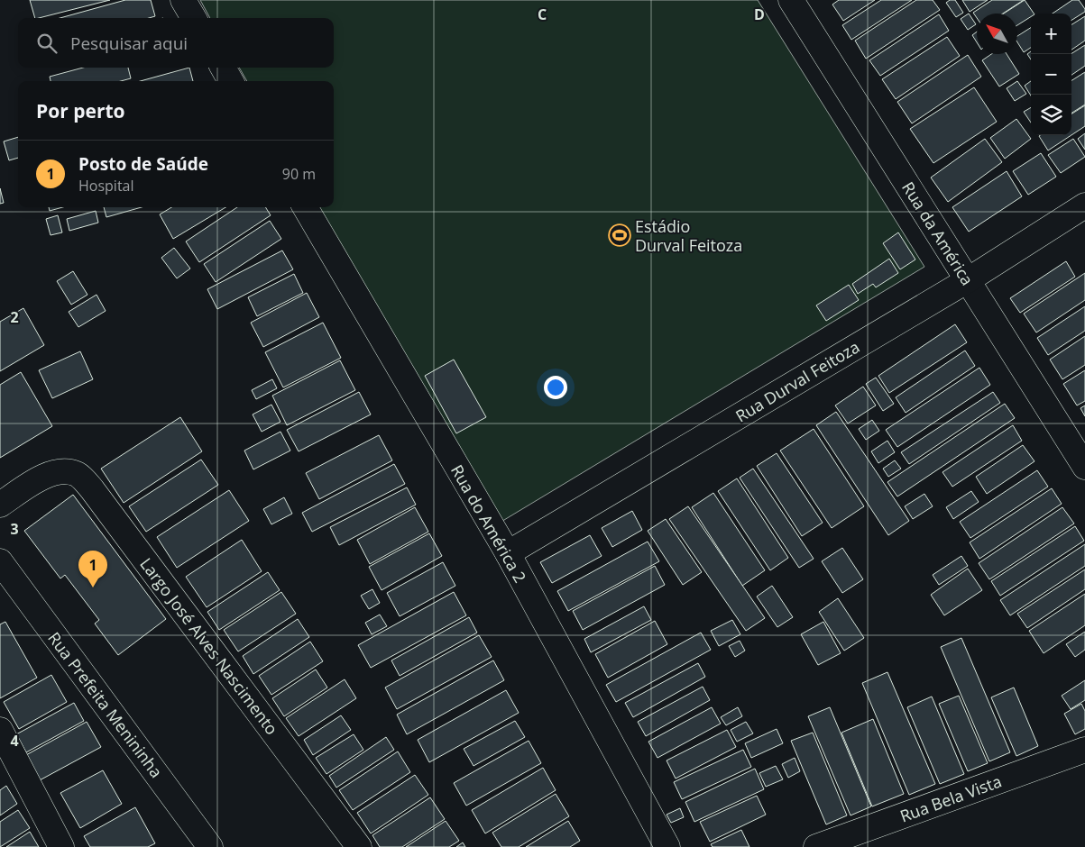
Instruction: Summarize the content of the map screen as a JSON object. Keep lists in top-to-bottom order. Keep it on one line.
{"streets":{"street":["Rua da América","Rua Durval Feitoza","Rua do América 2","Largo José Alves Nascimento","Rua Prefeita Menininha","Rua Bela Vista"]},"crossings":[["Rua da América","Rua Durval Feitoza"],["Rua Durval Feitoza","Rua do América 2"]],"places":{"sports":["Estádio Durval Feitoza"]},"north":"top left","page":{"map_buttons":["+","−"],"search":"Pesquisar aqui","heading":"Por perto","list":[{"mark":"1","name":"Posto de Saúde","note":"Hospital","value":"90 m"}],"pins":"1"},"grid":{"columns":["C","D"],"rows":["2","3","4"]}}
